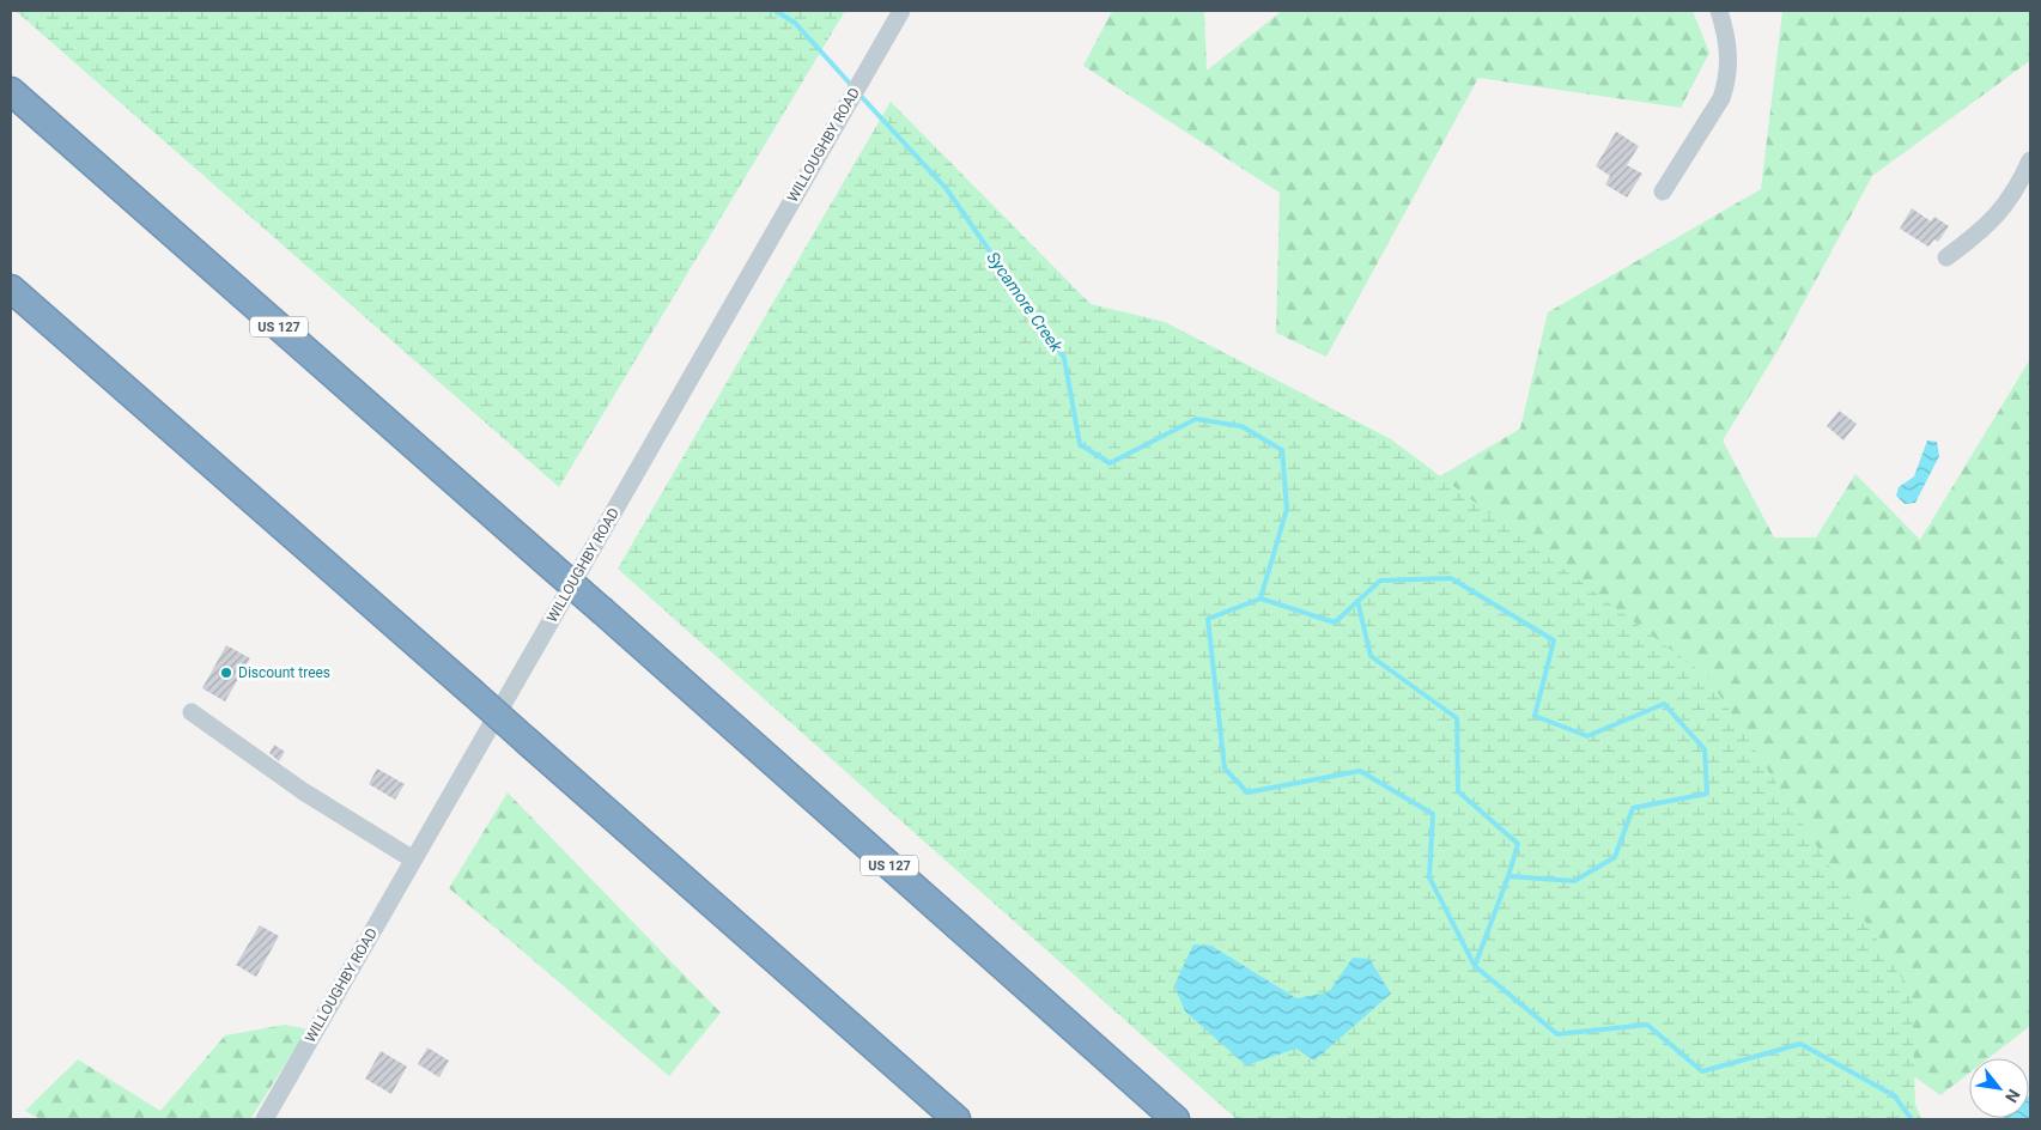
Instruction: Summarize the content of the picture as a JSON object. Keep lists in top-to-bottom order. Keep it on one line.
{"streets":{"highway":["US 127"],"street":["WILLOUGHBY ROAD"]},"water":["Sycamore Creek"],"places":["Discount trees"],"north":"bottom right"}
